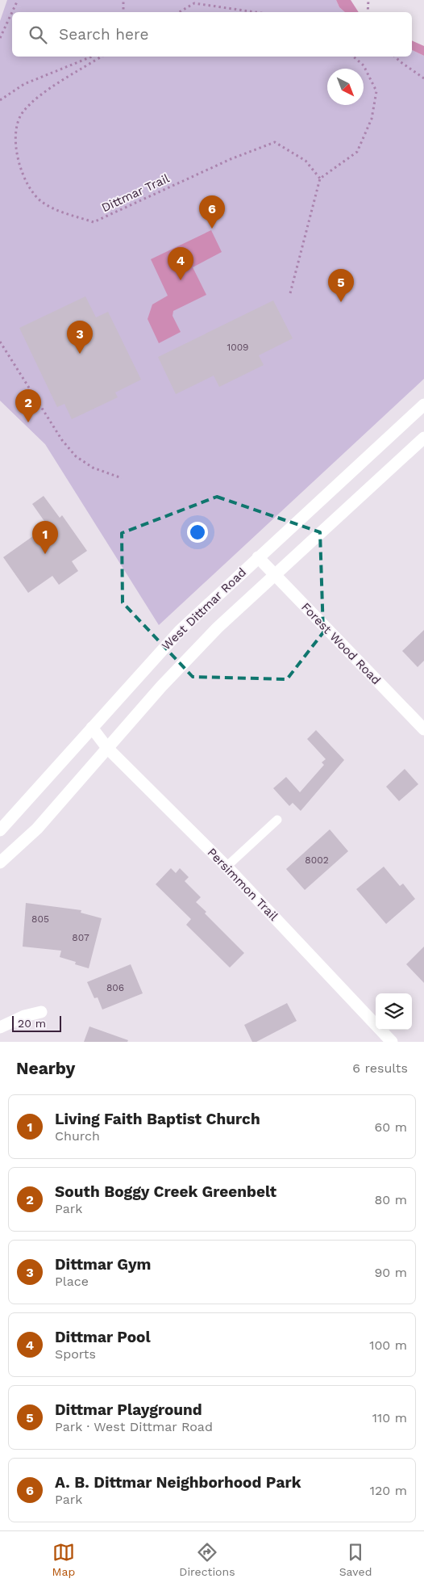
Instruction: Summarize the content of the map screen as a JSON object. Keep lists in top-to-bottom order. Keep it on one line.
{"streets":{"street":["West Dittmar Road","Forest Wood Road","Persimmon Trail"],"path":["Dittmar Trail"]},"crossings":[["West Dittmar Road","Forest Wood Road"],["West Dittmar Road","Persimmon Trail"]],"house_numbers":["1009","8002","805","807","806"],"scale_bar":"20 m","north":"bottom right","page":{"search":"Search here","pins":["6","4","5","3","2","1"],"scale":"20 m","heading":["Nearby","6 results"],"list":[{"mark":"1","name":"Living Faith Baptist Church","note":"Church","value":"60 m"},{"mark":"2","name":"South Boggy Creek Greenbelt","note":"Park","value":"80 m"},{"mark":"3","name":"Dittmar Gym","note":"Place","value":"90 m"},{"mark":"4","name":"Dittmar Pool","note":"Sports","value":"100 m"},{"mark":"5","name":"Dittmar Playground","note":"Park · West Dittmar Road","value":"110 m"},{"mark":"6","name":"A. B. Dittmar Neighborhood Park","note":"Park","value":"120 m"}],"nav":["Map","Directions","Saved"]}}
